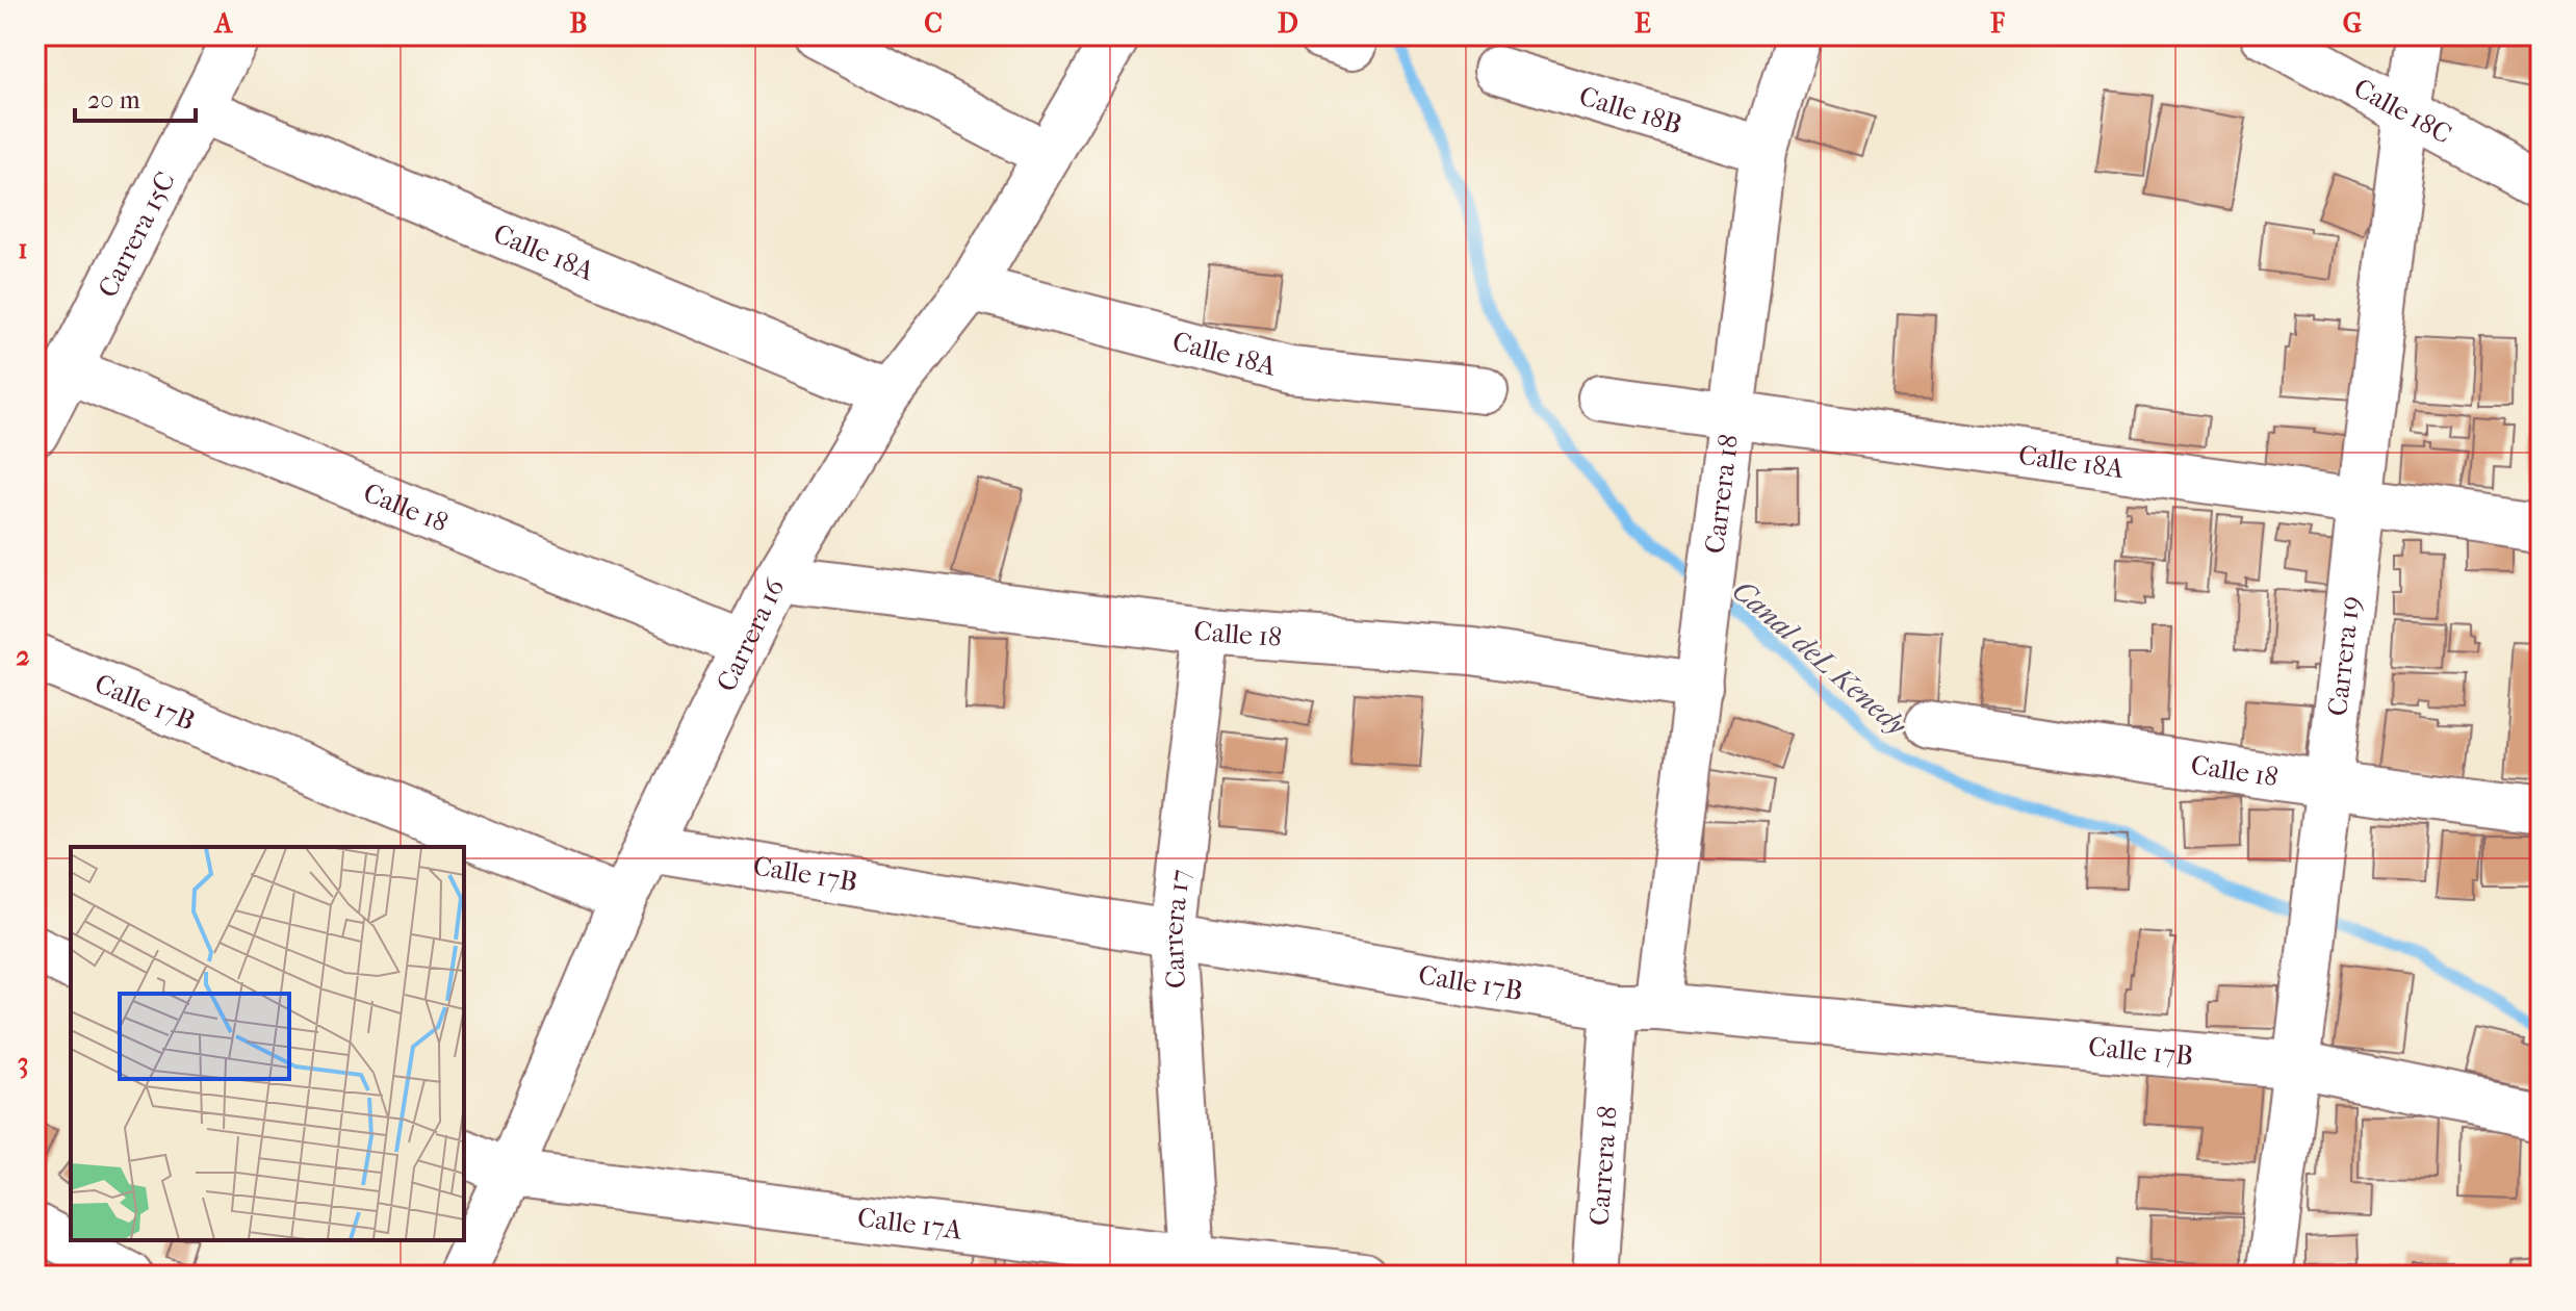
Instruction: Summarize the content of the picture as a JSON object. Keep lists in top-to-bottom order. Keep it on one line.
{"streets":{"street":["Calle 18B","Calle 18C","Carrera 15C","Calle 18A","Carrera 18","Calle 18","Carrera 16","Carrera 19","Calle 17B","Carrera 17","Calle 17A"]},"crossings":[["Calle 18B","Carrera 18"],["Calle 18C","Carrera 19"],["Carrera 15C","Calle 18A"],["Carrera 15C","Calle 18"],["Calle 18A","Carrera 18"],["Calle 18A","Carrera 16"],["Calle 18A","Carrera 19"],["Carrera 18","Calle 18"],["Carrera 18","Calle 17B"],["Calle 18","Carrera 16"],["Calle 18","Carrera 19"],["Calle 18","Carrera 17"],["Carrera 16","Calle 17B"],["Carrera 16","Calle 17A"],["Carrera 19","Calle 17B"],["Calle 17B","Carrera 17"],["Carrera 17","Calle 17A"]],"water":["Canal deL Kenedy"],"scale_bar":"20 m","grid":{"columns":["A","B","C","D","E","F","G"],"rows":["1","2","3"]}}
